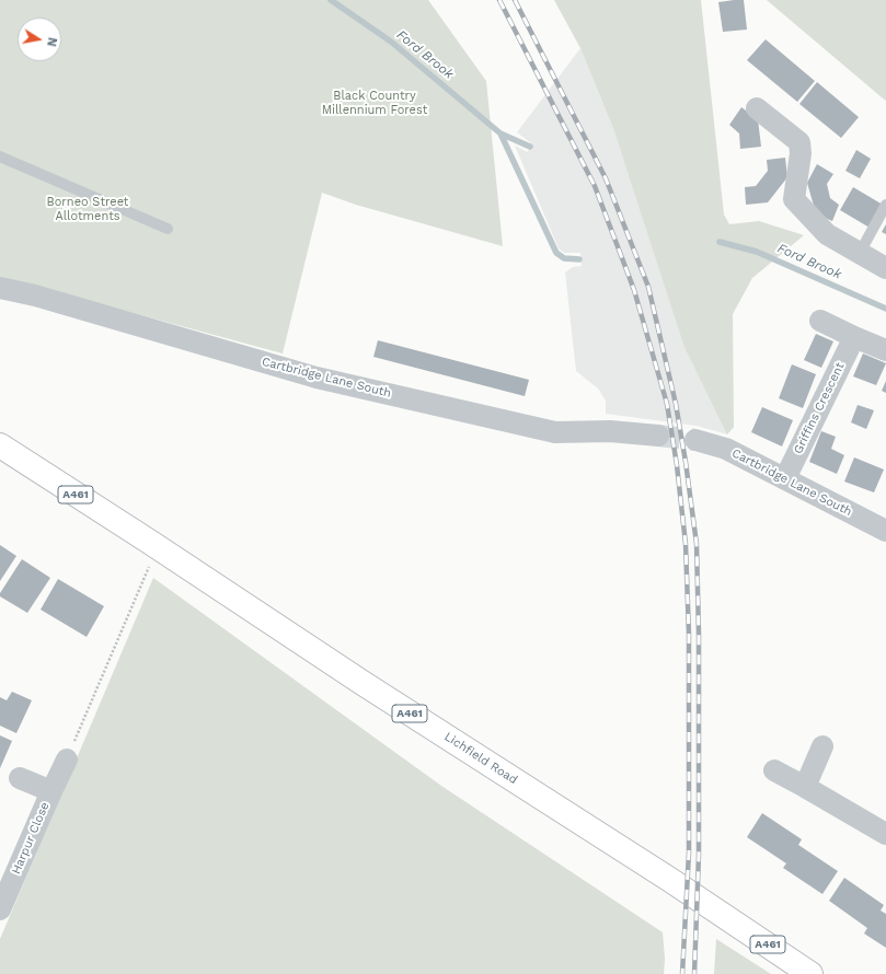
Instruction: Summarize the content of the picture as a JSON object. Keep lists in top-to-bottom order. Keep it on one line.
{"streets":{"highway":["A461","Lichfield Road"],"street":["Cartbridge Lane South","Griffins Crescent","Harpur Close"]},"crossings":[["Cartbridge Lane South","Griffins Crescent"]],"water":["Ford Brook"],"parks":["Black Country Millennium Forest","Borneo Street Allotments"],"north":"right"}
